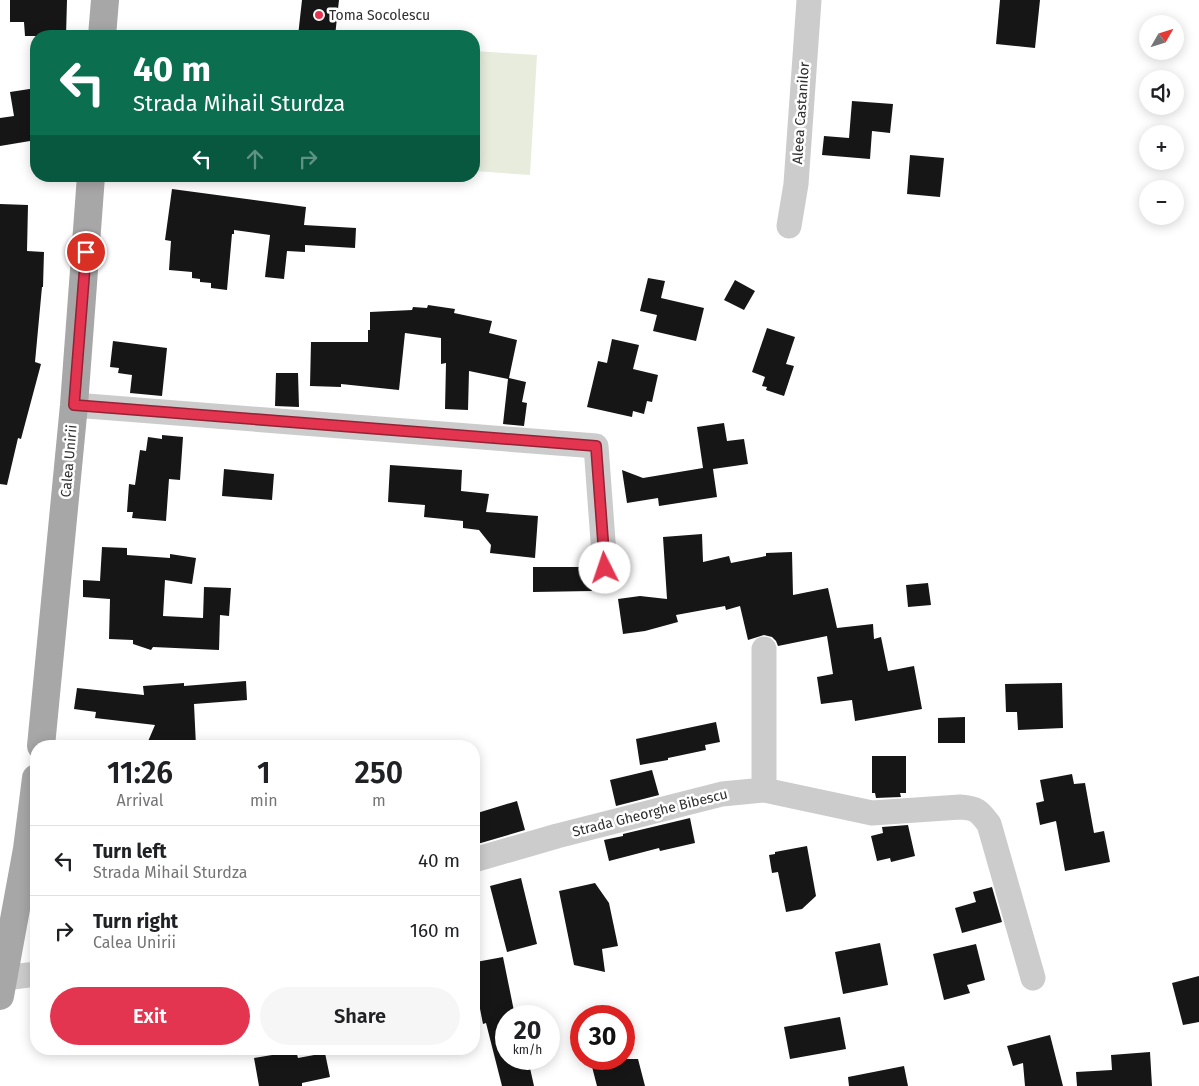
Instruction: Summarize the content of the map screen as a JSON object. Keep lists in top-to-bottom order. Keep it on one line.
{"streets":{"main road":["Calea Unirii"],"street":["Aleea Castanilor","Strada Gheorghe Bibescu"]},"places":["Toma Socolescu"],"north":"top right","page":{"map_buttons":["+","−"],"turn":["40 m","Strada Mihail Sturdza"],"eta":["11:26","Arrival","1","min","250","m"],"list":[{"name":"Turn left","note":"Strada Mihail Sturdza","value":"40 m"},{"name":"Turn right","note":"Calea Unirii","value":"160 m"}],"buttons":["Exit","Share"],"speed":"20 km/h","limit":"30"}}
